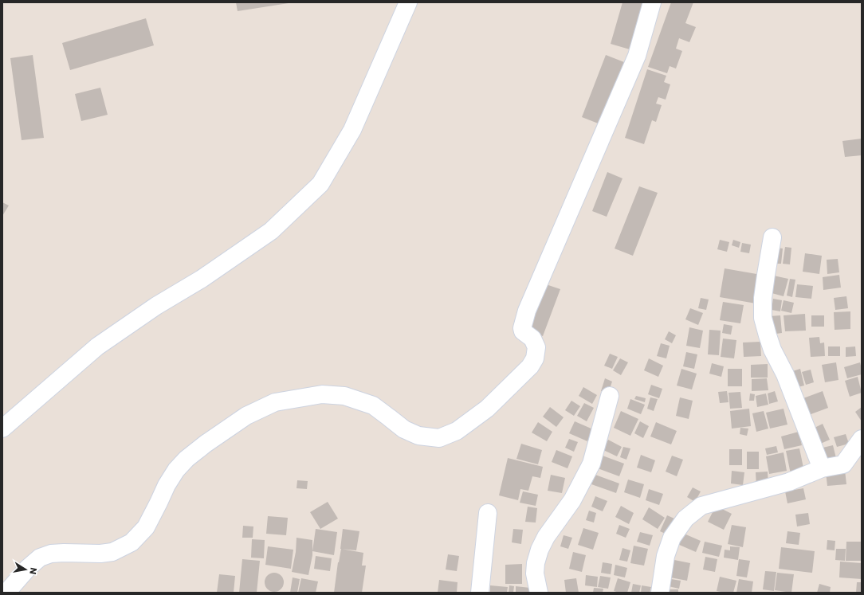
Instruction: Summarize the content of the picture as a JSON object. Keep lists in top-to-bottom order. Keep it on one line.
{"north":"right"}
